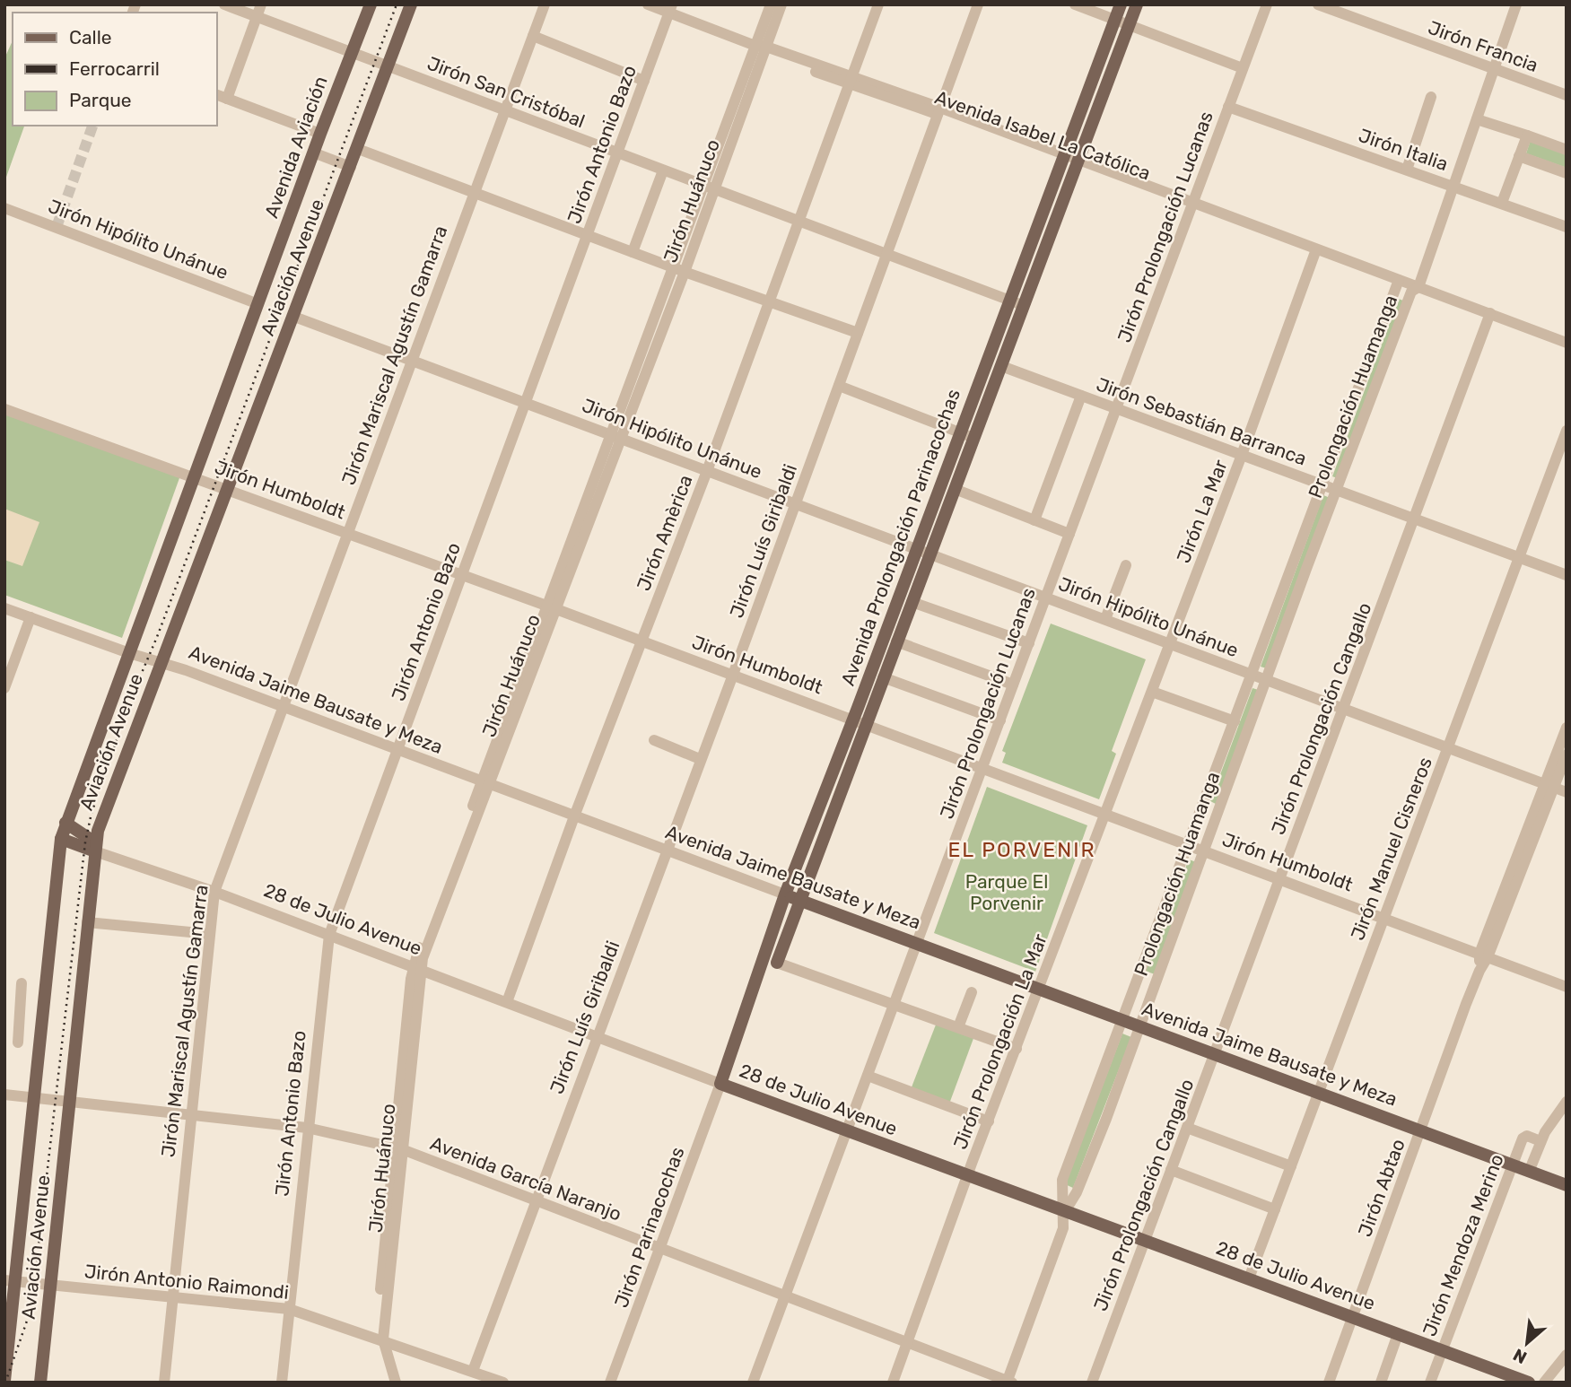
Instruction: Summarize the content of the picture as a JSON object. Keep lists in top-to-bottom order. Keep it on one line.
{"streets":{"main road":["Avenida Aviación","Aviación Avenue","Avenida Prolongación Parinacochas","Avenida Jaime Bausate y Meza","28 de Julio Avenue"],"street":["Jirón Francia","Jirón San Cristóbal","Avenida Isabel La Católica","Jirón Antonio Bazo","Jirón Italia","Jirón Huánuco","Jirón Prolongación Lucanas","Jirón Hipólito Unánue","Jirón Mariscal Agustín Gamarra","Prolongación Huamanga","Jirón Sebastián Barranca","Jirón Humboldt","Jirón La Mar","Jirón Amèrica","Jirón Luís Giribaldi","Jirón Prolongación Cangallo","Jirón Manuel Cisneros","Jirón Prolongación La Mar","Avenida García Naranjo","Jirón Abtao","Jirón Parinacochas","Jirón Mendoza Merino","Jirón Antonio Raimondi"]},"crossings":[["Jirón Francia","Prolongación Huamanga"],["Jirón San Cristóbal","Jirón Antonio Bazo"],["Jirón San Cristóbal","Avenida Aviación"],["Jirón San Cristóbal","Jirón Huánuco"],["Jirón San Cristóbal","Jirón Mariscal Agustín Gamarra"],["Jirón San Cristóbal","Jirón Amèrica"],["Jirón San Cristóbal","Avenida Prolongación Parinacochas"],["Jirón San Cristóbal","Jirón Luís Giribaldi"],["Avenida Isabel La Católica","Jirón Antonio Bazo"],["Avenida Isabel La Católica","Jirón Huánuco"],["Avenida Isabel La Católica","Jirón Prolongación Lucanas"],["Avenida Isabel La Católica","Prolongación Huamanga"],["Avenida Isabel La Católica","Jirón La Mar"],["Avenida Isabel La Católica","Jirón Amèrica"],["Avenida Isabel La Católica","Avenida Prolongación Parinacochas"],["Avenida Isabel La Católica","Jirón Luís Giribaldi"],["Avenida Isabel La Católica","Jirón Prolongación Cangallo"],["Jirón Antonio Bazo","Jirón Hipólito Unánue"],["Jirón Antonio Bazo","Jirón Humboldt"],["Jirón Antonio Bazo","Avenida Jaime Bausate y Meza"],["Jirón Antonio Bazo","28 de Julio Avenue"],["Jirón Antonio Bazo","Avenida García Naranjo"],["Jirón Antonio Bazo","Jirón Antonio Raimondi"],["Avenida Aviación","Jirón Hipólito Unánue"],["Avenida Aviación","Aviación Avenue"],["Jirón Italia","Jirón Prolongación Lucanas"],["Jirón Italia","Prolongación Huamanga"],["Jirón Huánuco","Jirón Hipólito Unánue"],["Jirón Huánuco","Jirón Humboldt"],["Jirón Huánuco","Avenida Jaime Bausate y Meza"],["Jirón Huánuco","28 de Julio Avenue"],["Jirón Huánuco","Avenida García Naranjo"],["Jirón Huánuco","Jirón Antonio Raimondi"],["Jirón Prolongación Lucanas","Jirón Hipólito Unánue"],["Jirón Prolongación Lucanas","Jirón Sebastián Barranca"],["Jirón Prolongación Lucanas","Jirón Humboldt"],["Jirón Prolongación Lucanas","Avenida Jaime Bausate y Meza"],["Jirón Prolongación Lucanas","28 de Julio Avenue"],["Jirón Prolongación Lucanas","Avenida García Naranjo"],["Jirón Hipólito Unánue","Aviación Avenue"],["Jirón Hipólito Unánue","Jirón Mariscal Agustín Gamarra"],["Jirón Hipólito Unánue","Prolongación Huamanga"],["Jirón Hipólito Unánue","Jirón La Mar"],["Jirón Hipólito Unánue","Jirón Amèrica"],["Jirón Hipólito Unánue","Avenida Prolongación Parinacochas"],["Jirón Hipólito Unánue","Jirón Luís Giribaldi"],["Jirón Hipólito Unánue","Jirón Prolongación Cangallo"],["Jirón Hipólito Unánue","Jirón Manuel Cisneros"],["Jirón Hipólito Unánue","Jirón Prolongación La Mar"],["Jirón Hipólito Unánue","Jirón Abtao"],["Aviación Avenue","Jirón Humboldt"],["Aviación Avenue","Avenida Jaime Bausate y Meza"],["Aviación Avenue","28 de Julio Avenue"],["Aviación Avenue","Avenida García Naranjo"],["Aviación Avenue","Jirón Antonio Raimondi"],["Jirón Mariscal Agustín Gamarra","Jirón Humboldt"],["Jirón Mariscal Agustín Gamarra","Avenida Jaime Bausate y Meza"],["Jirón Mariscal Agustín Gamarra","28 de Julio Avenue"],["Jirón Mariscal Agustín Gamarra","Avenida García Naranjo"],["Jirón Mariscal Agustín Gamarra","Jirón Antonio Raimondi"],["Prolongación Huamanga","Jirón Sebastián Barranca"],["Prolongación Huamanga","Jirón Humboldt"],["Prolongación Huamanga","Avenida Jaime Bausate y Meza"],["Prolongación Huamanga","28 de Julio Avenue"],["Jirón Sebastián Barranca","Jirón La Mar"],["Jirón Sebastián Barranca","Avenida Prolongación Parinacochas"],["Jirón Sebastián Barranca","Jirón Prolongación Cangallo"],["Jirón Sebastián Barranca","Jirón Manuel Cisneros"],["Jirón Humboldt","Jirón Amèrica"],["Jirón Humboldt","Avenida Prolongación Parinacochas"],["Jirón Humboldt","Jirón Luís Giribaldi"],["Jirón Humboldt","Jirón Prolongación Cangallo"],["Jirón Humboldt","Jirón Manuel Cisneros"],["Jirón Humboldt","Jirón Prolongación La Mar"],["Jirón Humboldt","Jirón Abtao"],["Jirón La Mar","Jirón Prolongación La Mar"],["Jirón Amèrica","Avenida Jaime Bausate y Meza"],["Jirón Amèrica","28 de Julio Avenue"],["Avenida Prolongación Parinacochas","Avenida Jaime Bausate y Meza"],["Avenida Prolongación Parinacochas","28 de Julio Avenue"],["Avenida Prolongación Parinacochas","Jirón Parinacochas"],["Jirón Luís Giribaldi","Avenida Jaime Bausate y Meza"],["Jirón Luís Giribaldi","28 de Julio Avenue"],["Jirón Luís Giribaldi","Avenida García Naranjo"],["Jirón Luís Giribaldi","Jirón Antonio Raimondi"],["Avenida Jaime Bausate y Meza","Jirón Prolongación Cangallo"],["Avenida Jaime Bausate y Meza","Jirón Manuel Cisneros"],["Avenida Jaime Bausate y Meza","Jirón Prolongación La Mar"],["Avenida Jaime Bausate y Meza","Jirón Abtao"],["Avenida Jaime Bausate y Meza","Jirón Mendoza Merino"],["Jirón Prolongación Cangallo","28 de Julio Avenue"],["Jirón Manuel Cisneros","28 de Julio Avenue"],["28 de Julio Avenue","Jirón Prolongación La Mar"],["28 de Julio Avenue","Jirón Abtao"],["28 de Julio Avenue","Jirón Parinacochas"],["28 de Julio Avenue","Jirón Mendoza Merino"],["Jirón Prolongación La Mar","Avenida García Naranjo"],["Avenida García Naranjo","Jirón Parinacochas"]],"districts":["EL PORVENIR"],"parks":["Parque El Porvenir"],"legend":["Calle","Ferrocarril","Parque"],"north":"bottom left"}
